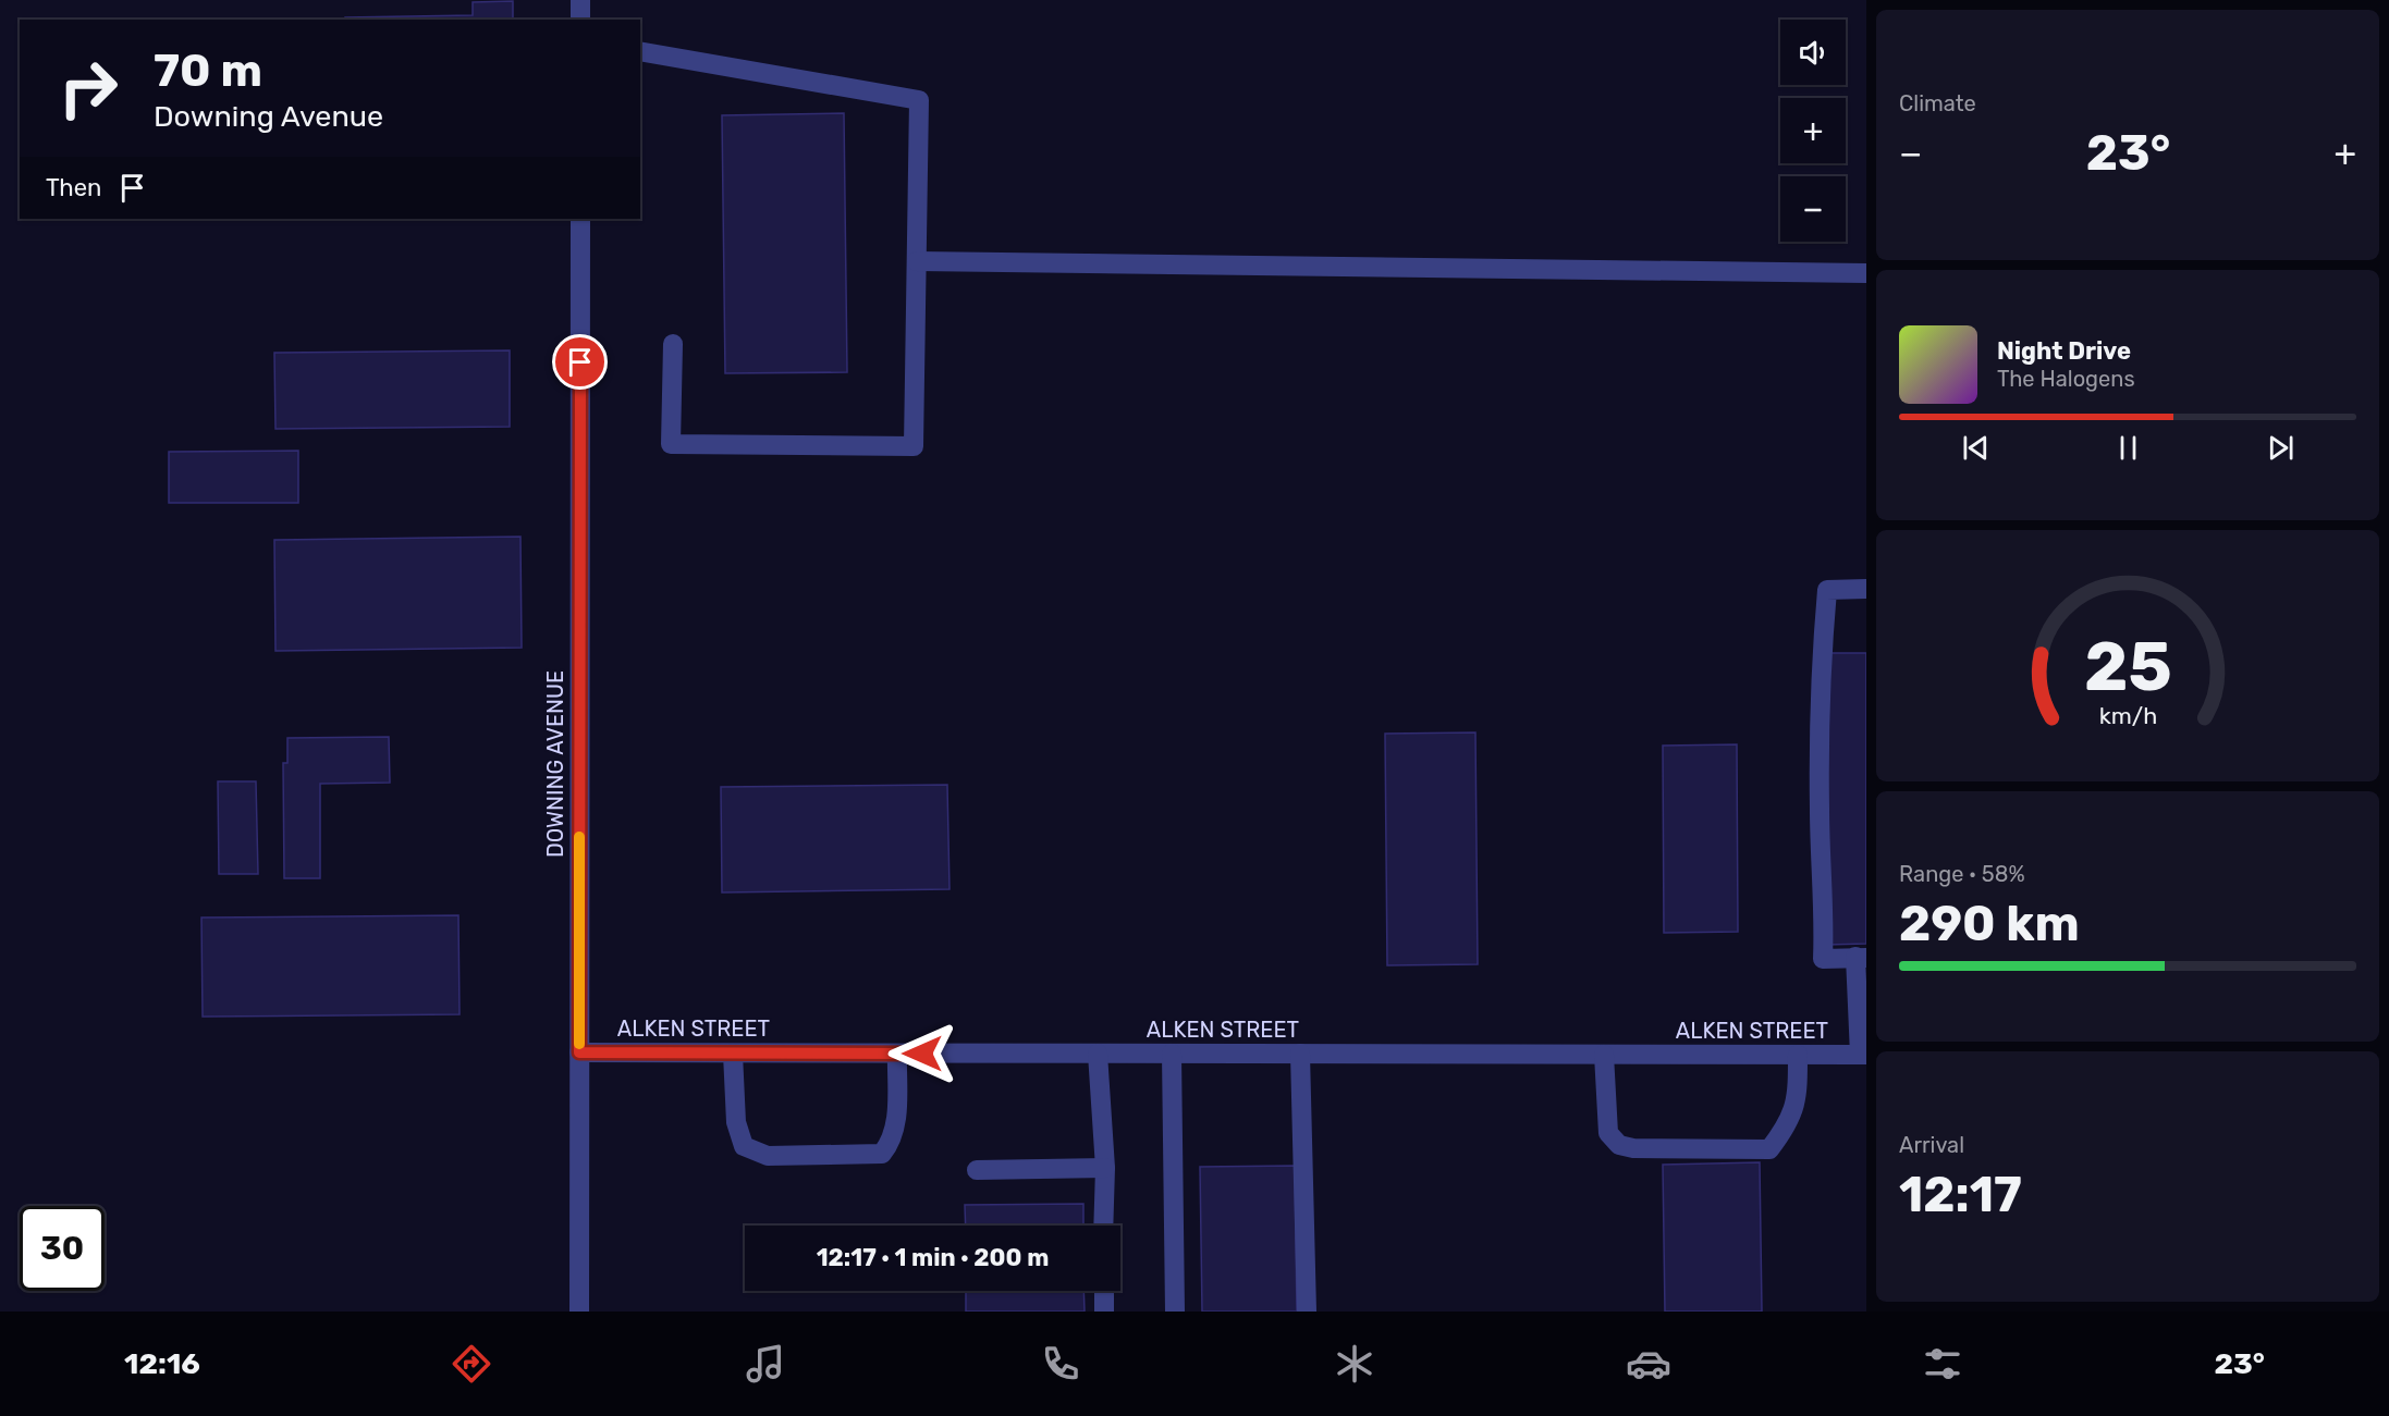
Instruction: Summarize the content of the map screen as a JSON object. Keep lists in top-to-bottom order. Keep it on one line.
{"streets":{"street":["DOWNING AVENUE","ALKEN STREET"]},"crossings":[["DOWNING AVENUE","ALKEN STREET"]],"page":{"tile":["Climate",["Range · 58%","290 km"],["Arrival","12:17"]],"map_buttons":["+","−"],"turn":["70 m","Downing Avenue"],"heat":["−","23°","+"],"then":"Then","song":["Night Drive","The Halogens"],"limit":"30","trip":"12:17 · 1 min · 200 m","tabs":["12:16","23°"],"gauge":["25","km/h"]}}
